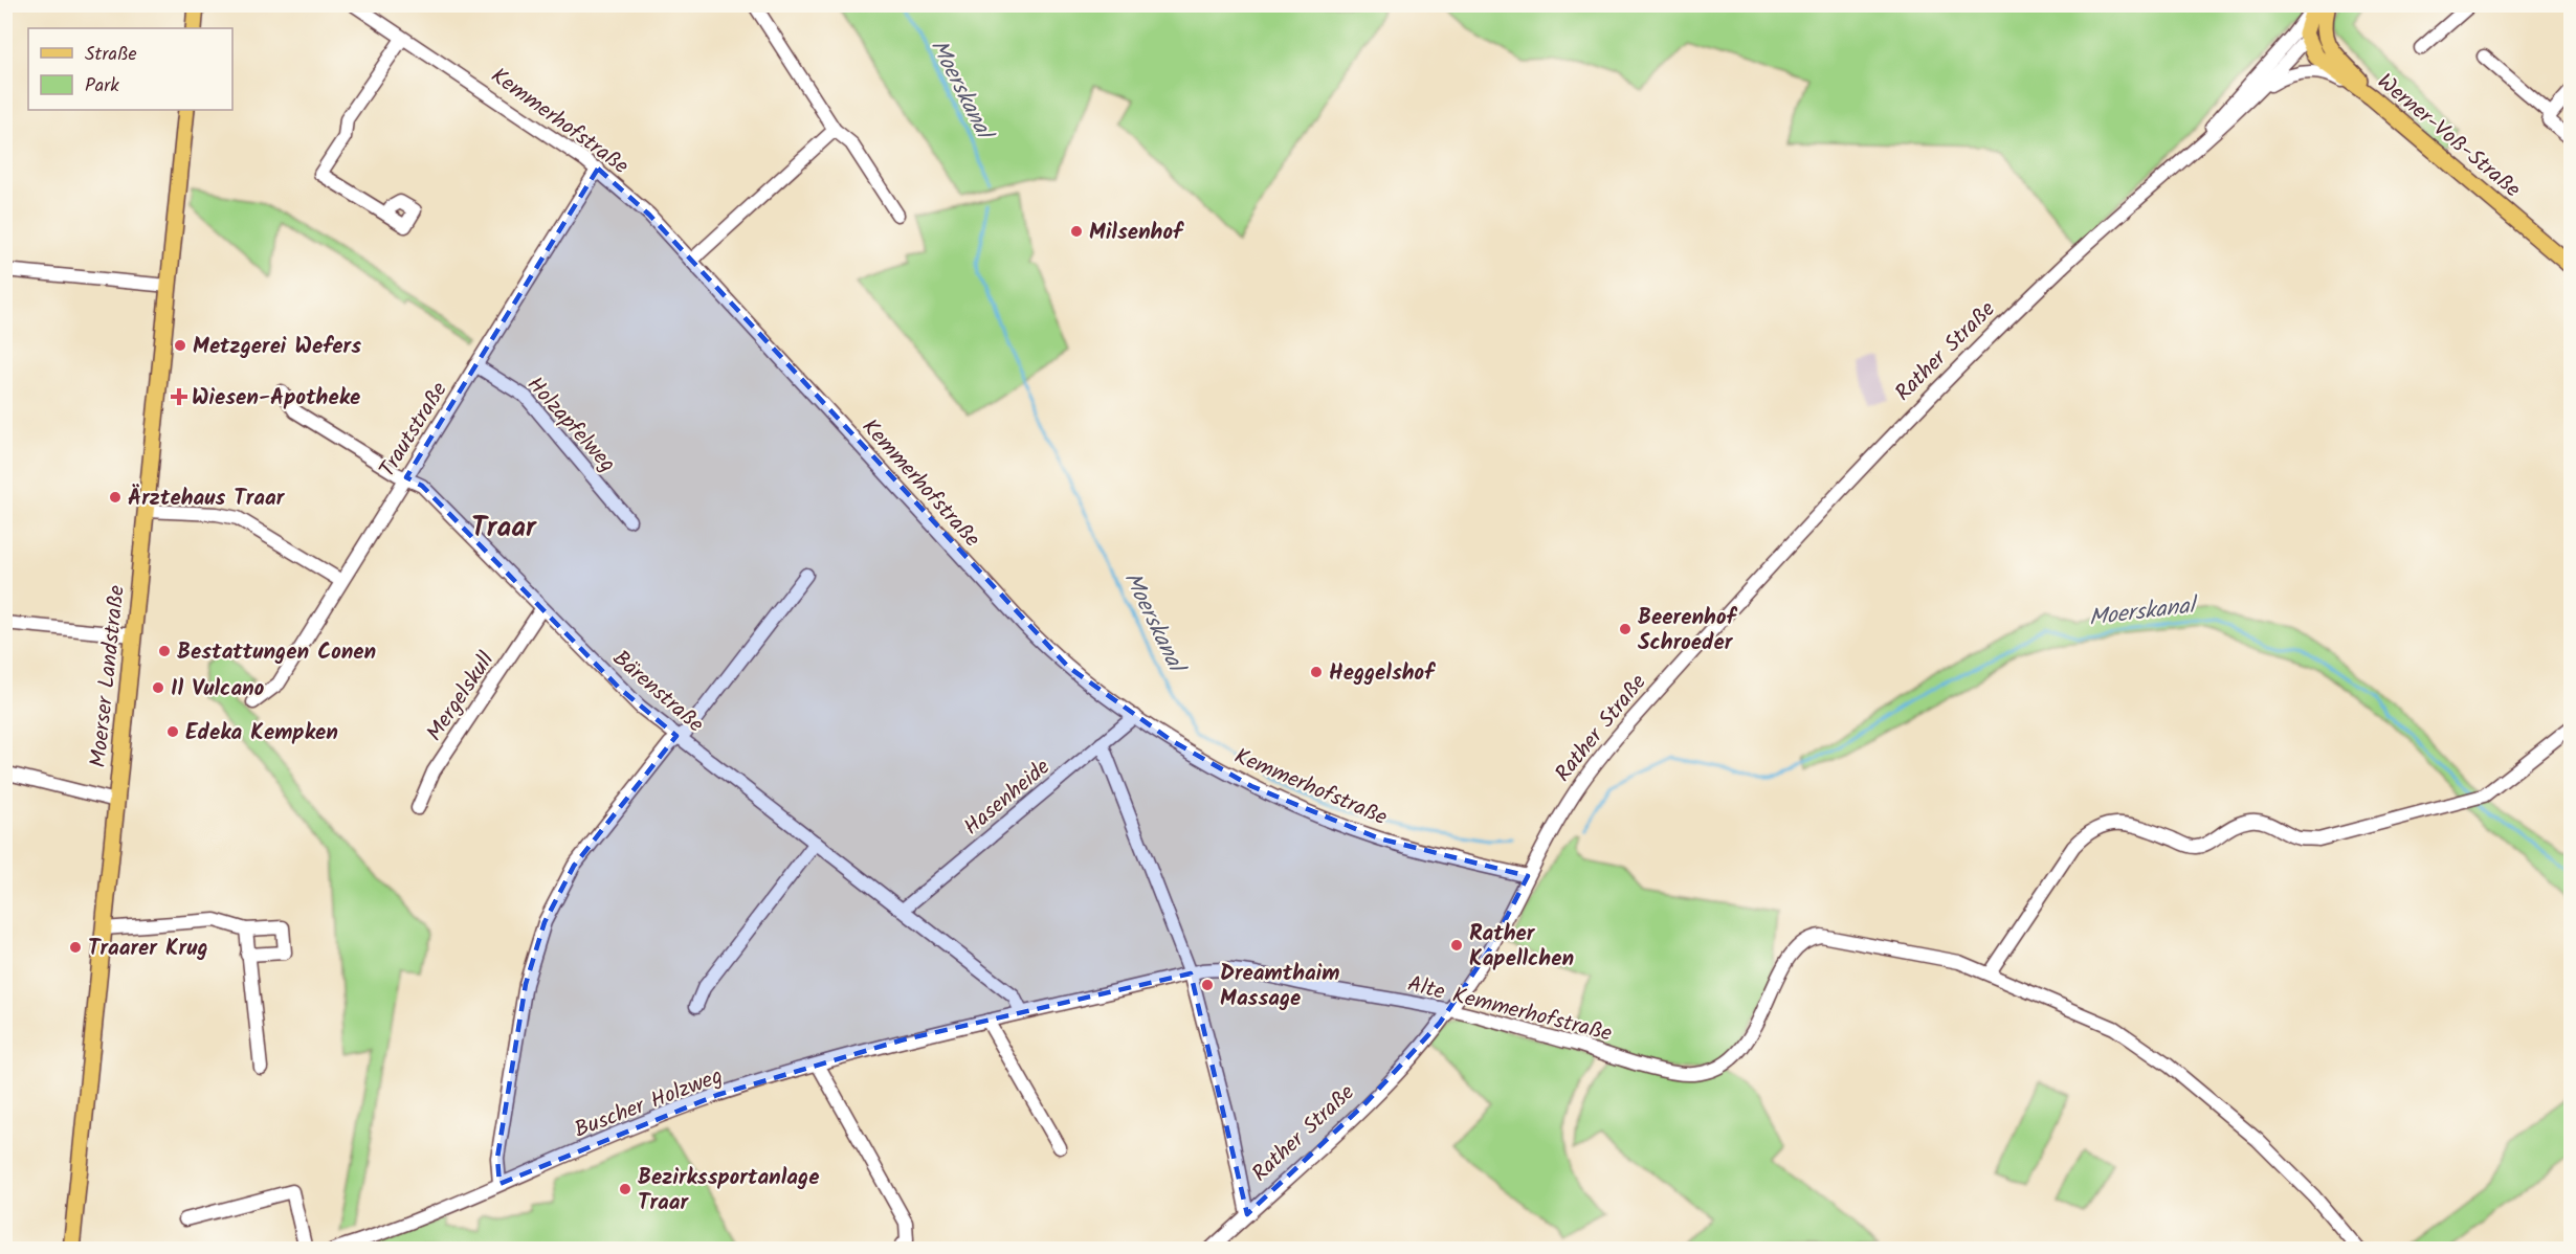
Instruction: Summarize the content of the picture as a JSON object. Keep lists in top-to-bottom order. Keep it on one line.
{"streets":{"main road":["Werner-Voß-Straße","Rather Straße","Moerser Landstraße"],"street":["Kemmerhofstraße","Holzapfelweg","Trautstraße","Bärenstraße","Mergelskull","Hasenheide","Alte Kemmerhofstraße","Buscher Holzweg"]},"crossings":[["Kemmerhofstraße","Rather Straße"],["Kemmerhofstraße","Trautstraße"],["Kemmerhofstraße","Hasenheide"],["Werner-Voß-Straße","Rather Straße"],["Rather Straße","Alte Kemmerhofstraße"],["Rather Straße","Buscher Holzweg"],["Holzapfelweg","Trautstraße"],["Trautstraße","Bärenstraße"],["Bärenstraße","Mergelskull"],["Bärenstraße","Hasenheide"],["Bärenstraße","Buscher Holzweg"],["Alte Kemmerhofstraße","Buscher Holzweg"]],"districts":["Traar"],"water":["Moerskanal"],"places":{"other":["Milsenhof","Metzgerei Wefers","Ärztehaus Traar","Beerenhof Schroeder","Bestattungen Conen","Heggelshof","Il Vulcano","Edeka Kempken","Rather Kapellchen","Traarer Krug","Dreamthaim Massage","Bezirkssportanlage Traar"],"health":["Wiesen-Apotheke"]},"legend":["Straße","Park"]}
